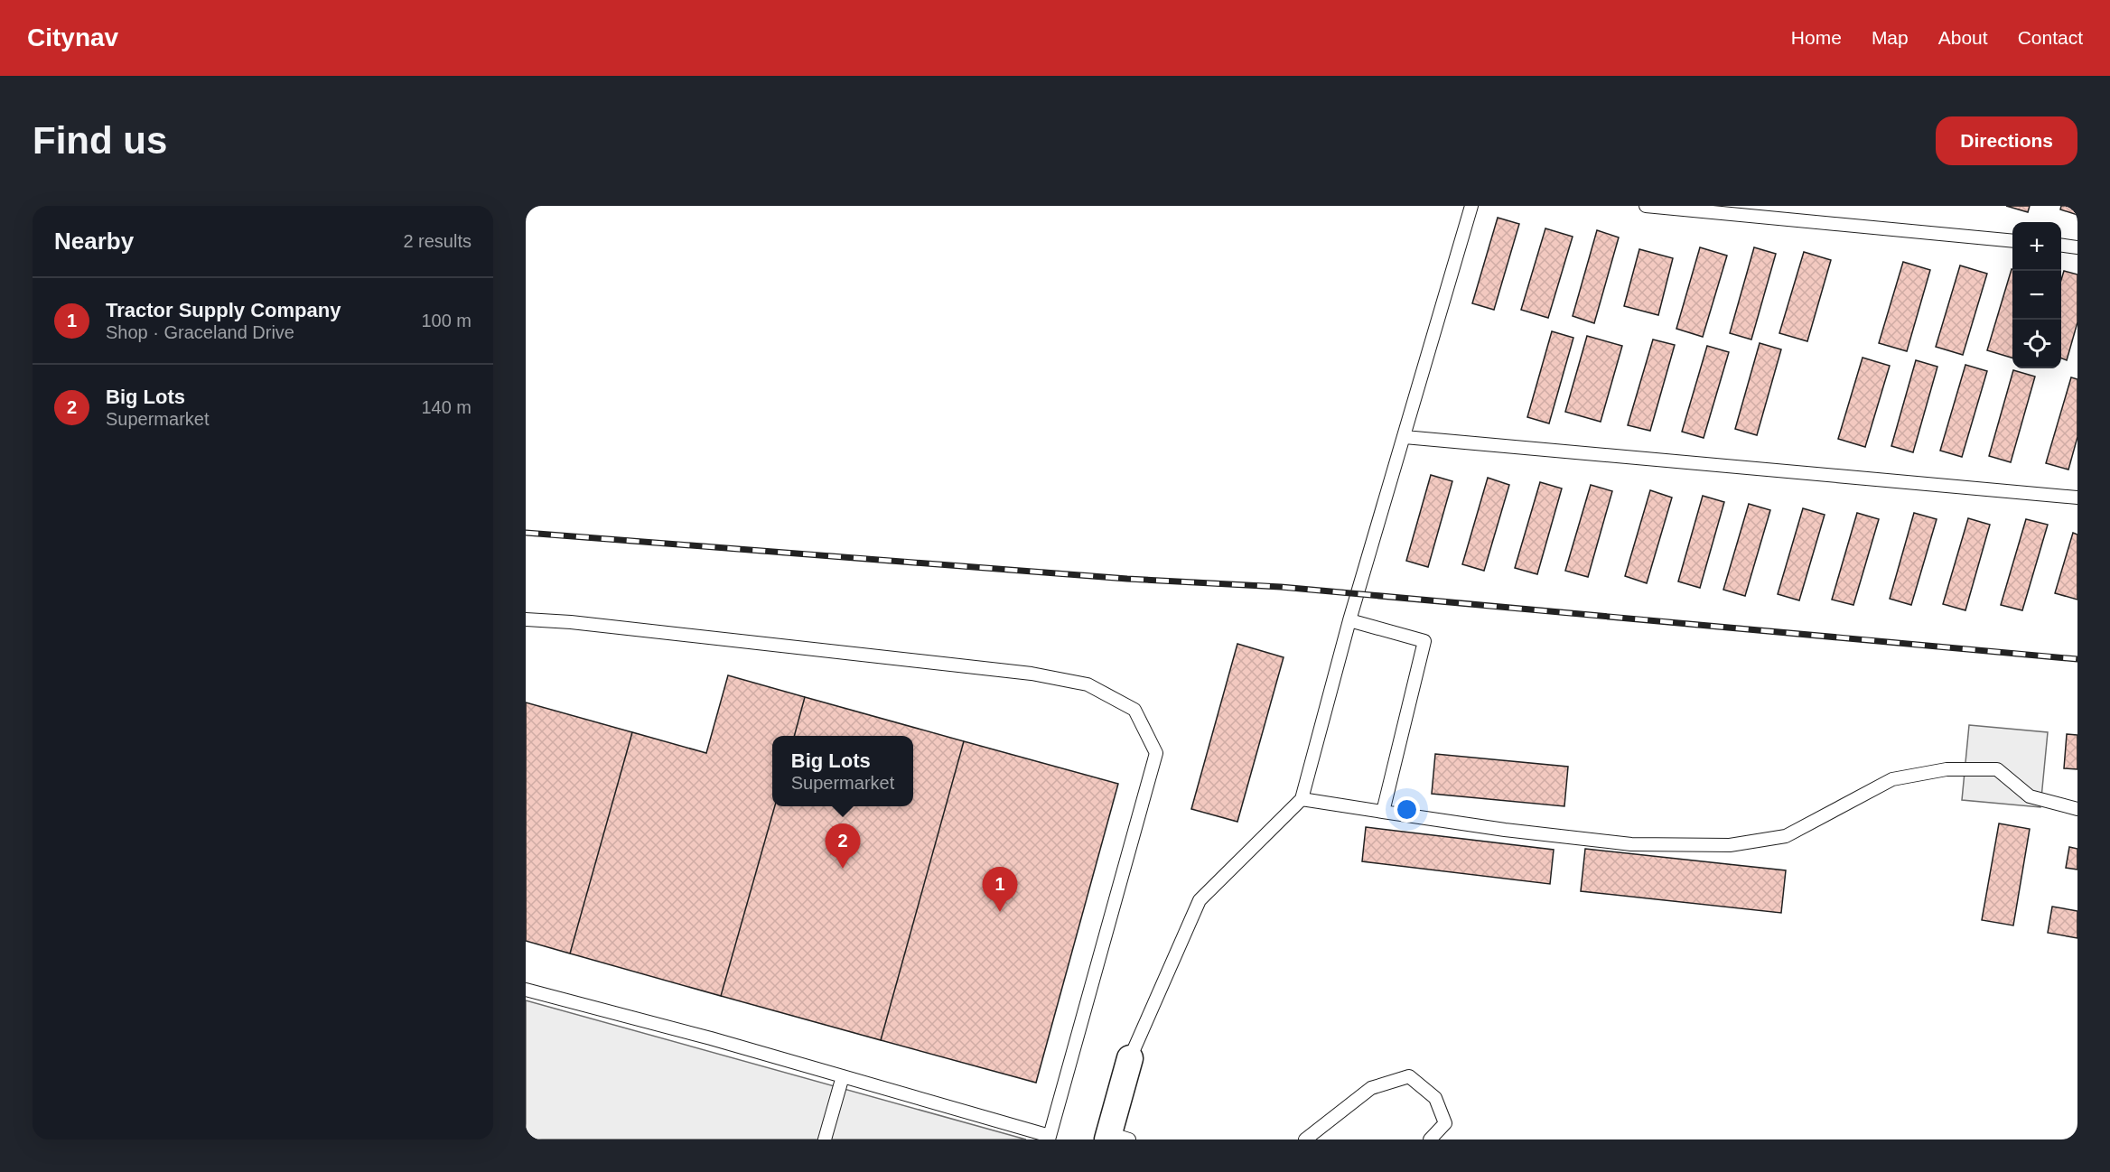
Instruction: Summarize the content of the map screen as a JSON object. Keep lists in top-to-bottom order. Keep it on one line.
{"page":{"header":"Citynav","nav":["Home","Map","About","Contact"],"buttons":"Directions","title":"Find us","heading":["Nearby","2 results"],"map_buttons":["+","−"],"list":[{"mark":"1","name":"Tractor Supply Company","note":"Shop · Graceland Drive","value":"100 m"},{"mark":"2","name":"Big Lots","note":"Supermarket","value":"140 m"}],"popup":["Big Lots","Supermarket"],"pins":["2","1"]}}
